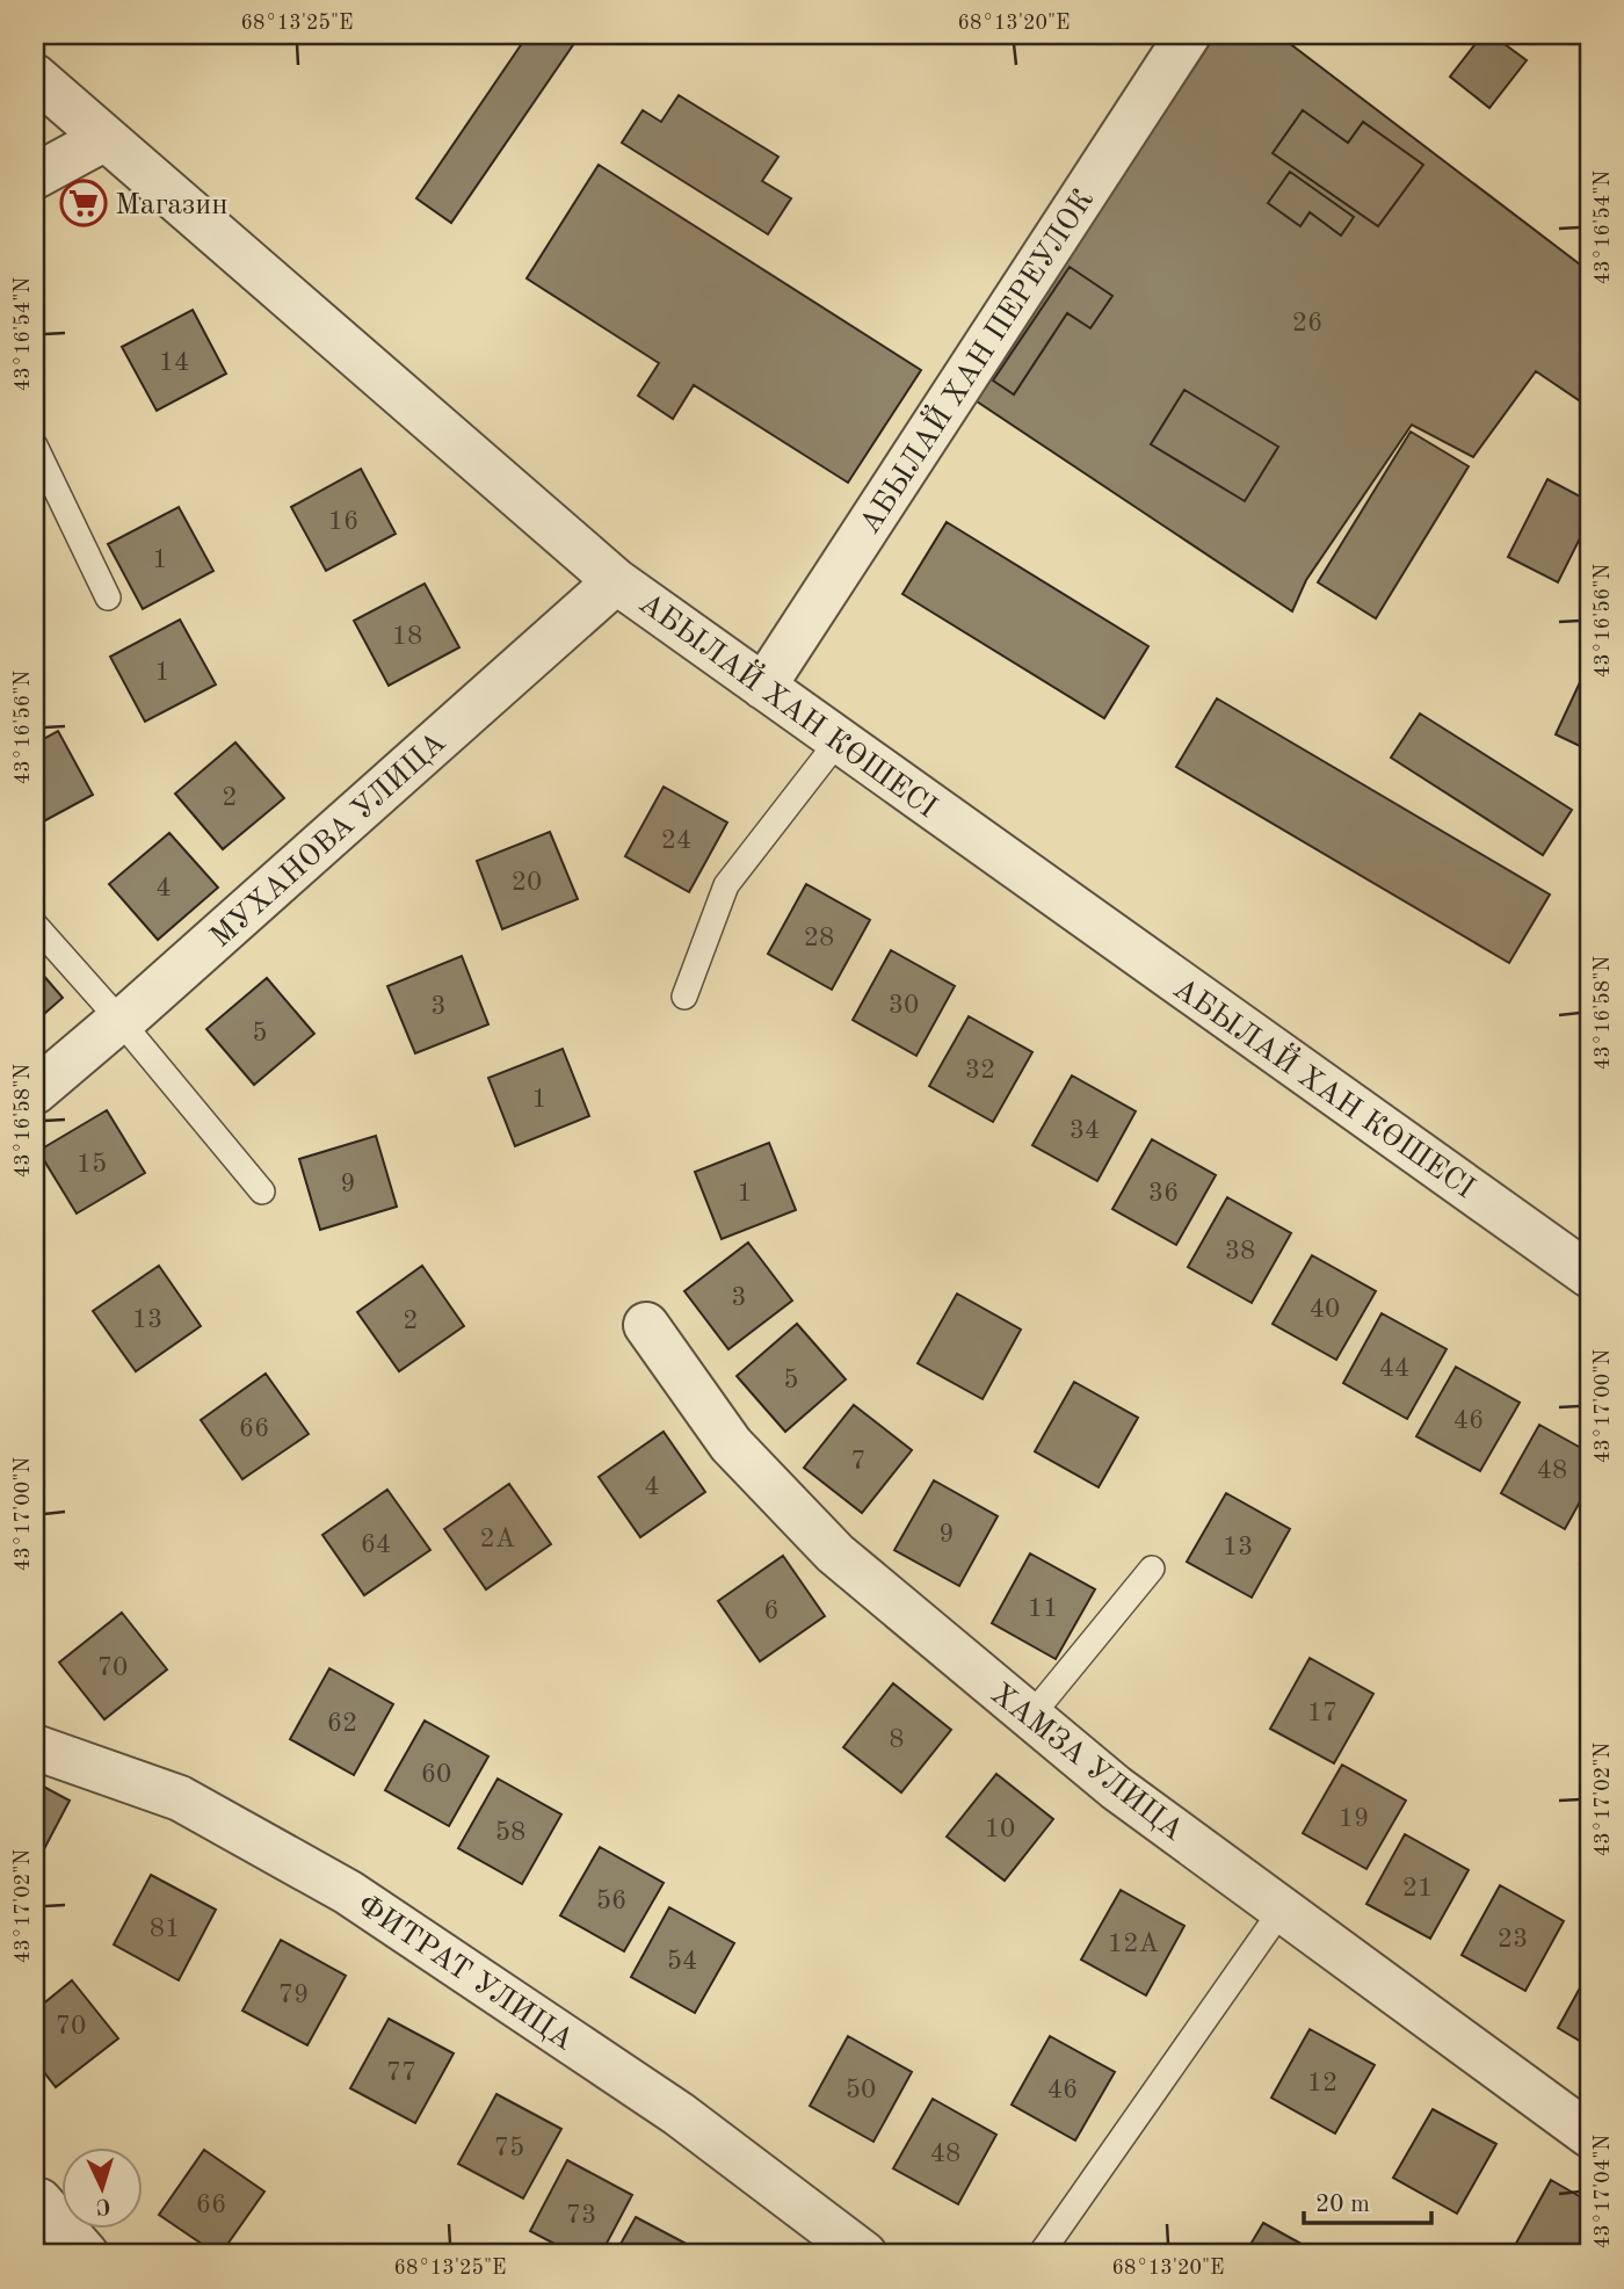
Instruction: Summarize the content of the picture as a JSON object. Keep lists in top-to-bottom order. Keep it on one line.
{"streets":{"street":["АБЫЛАЙ ХАН ПЕРЕУЛОК","АБЫЛАЙ ХАН КӨШЕСІ","МУХАНОВА УЛИЦА","ХАМЗА УЛИЦА","ФИТРАТ УЛИЦА"]},"crossings":[["АБЫЛАЙ ХАН ПЕРЕУЛОК","АБЫЛАЙ ХАН КӨШЕСІ"],["АБЫЛАЙ ХАН КӨШЕСІ","МУХАНОВА УЛИЦА"]],"places":{"supermarket":["Магазин"]},"house_numbers":["26","14","16","1","18","1","2","24","20","4","28","30","3","5","32","1","34","15","9","1","36","38","3","40","13","2","44","5","46","66","7","48","4","9","2А","64","13","11","6","70","17","62","8","60","19","10","58","21","56","81","23","12А","54","79","70","77","12","50","46","75","48","66","73"],"scale_bar":"20 m","north":"bottom","coordinates":["68°13'25\"E","68°13'20\"E","43°16'54\"N","43°16'56\"N","43°16'58\"N","43°17'00\"N","43°17'02\"N","43°17'04\"N"]}
